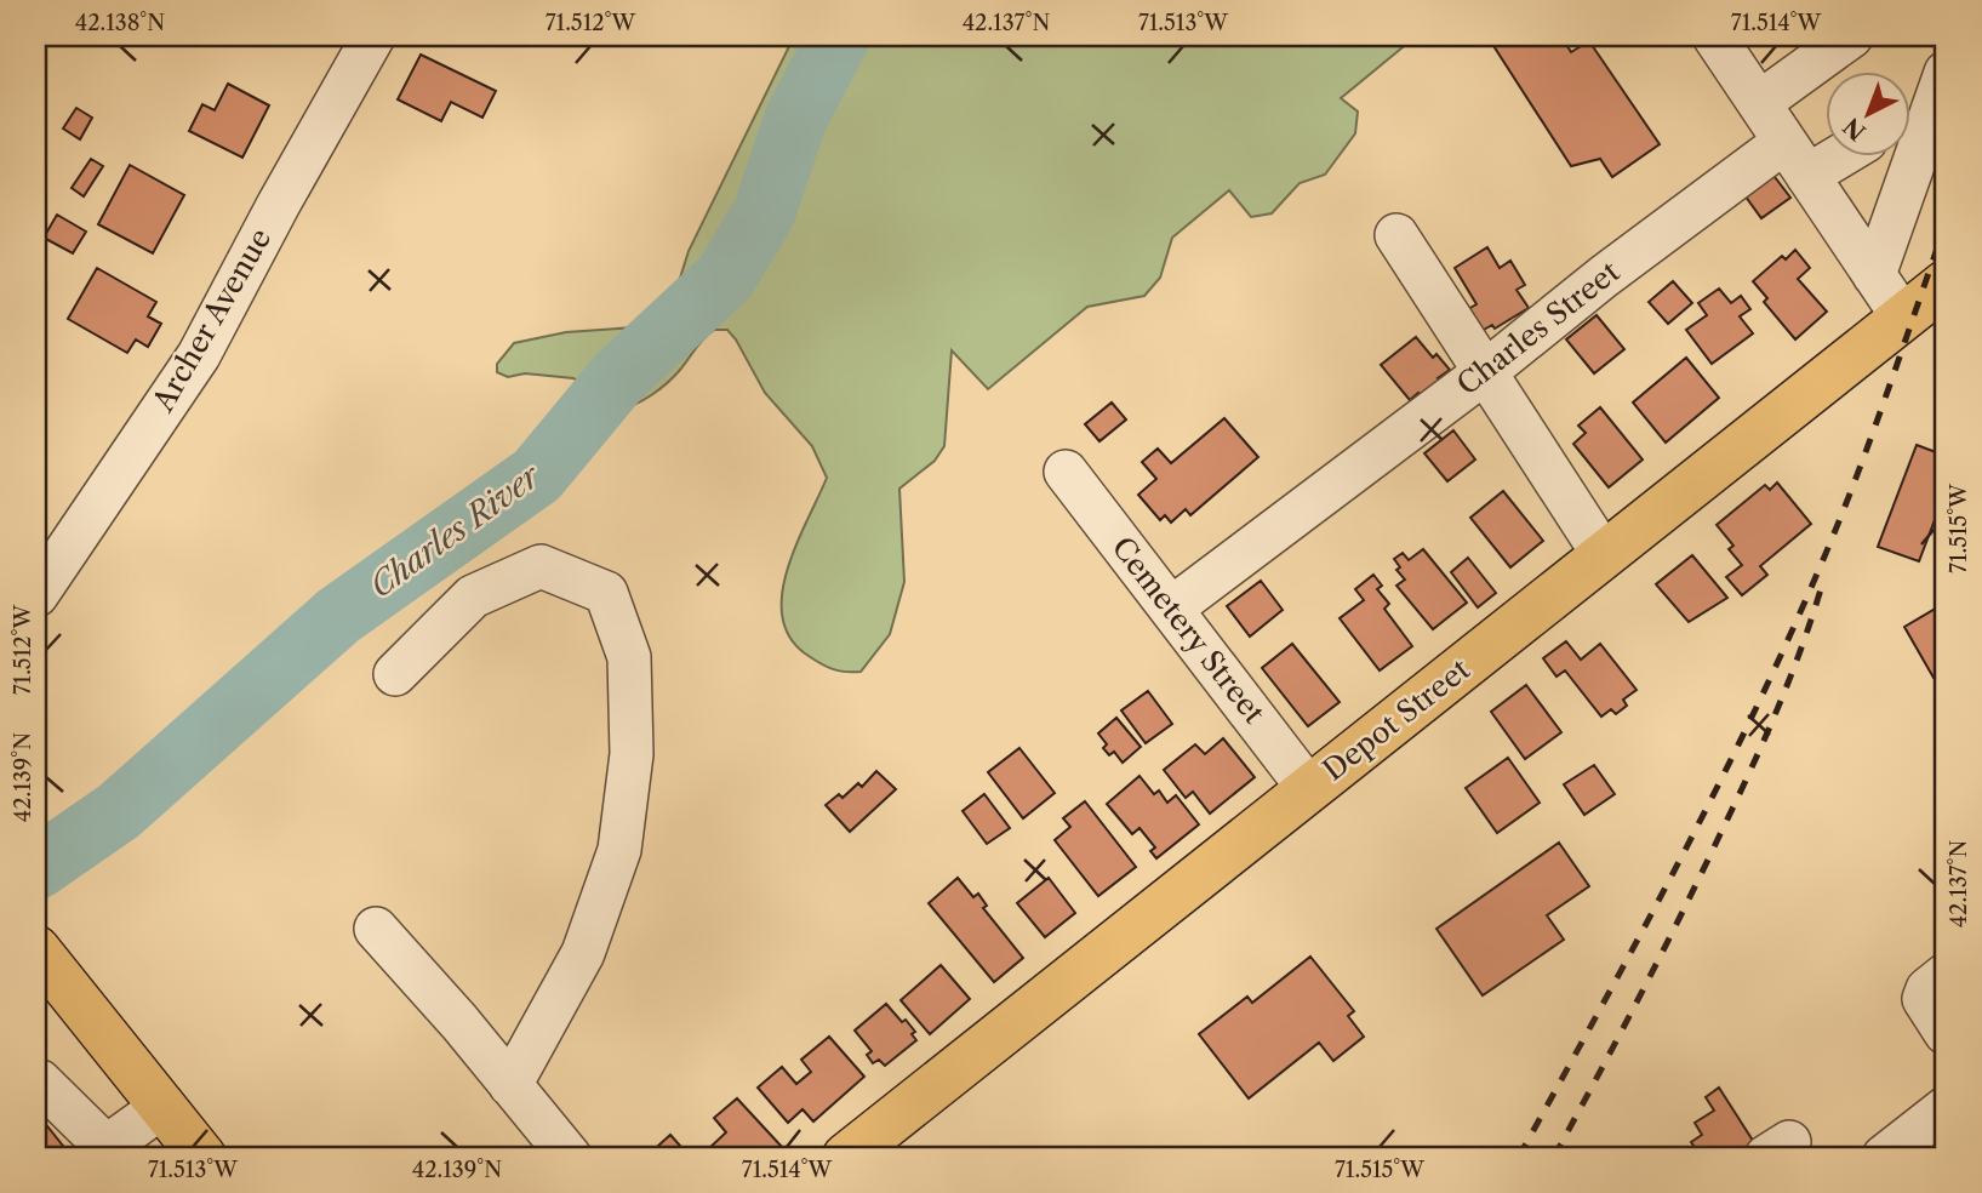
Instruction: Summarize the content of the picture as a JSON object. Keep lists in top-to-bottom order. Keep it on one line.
{"streets":{"main road":["Depot Street"],"street":["Archer Avenue","Charles Street","Cemetery Street"]},"crossings":[["Charles Street","Cemetery Street"],["Cemetery Street","Depot Street"]],"water":["Charles River"],"north":"bottom left","coordinates":["42.138°N","71.512°W","42.137°N","71.513°W","71.514°W","71.515°W","42.139°N"]}
